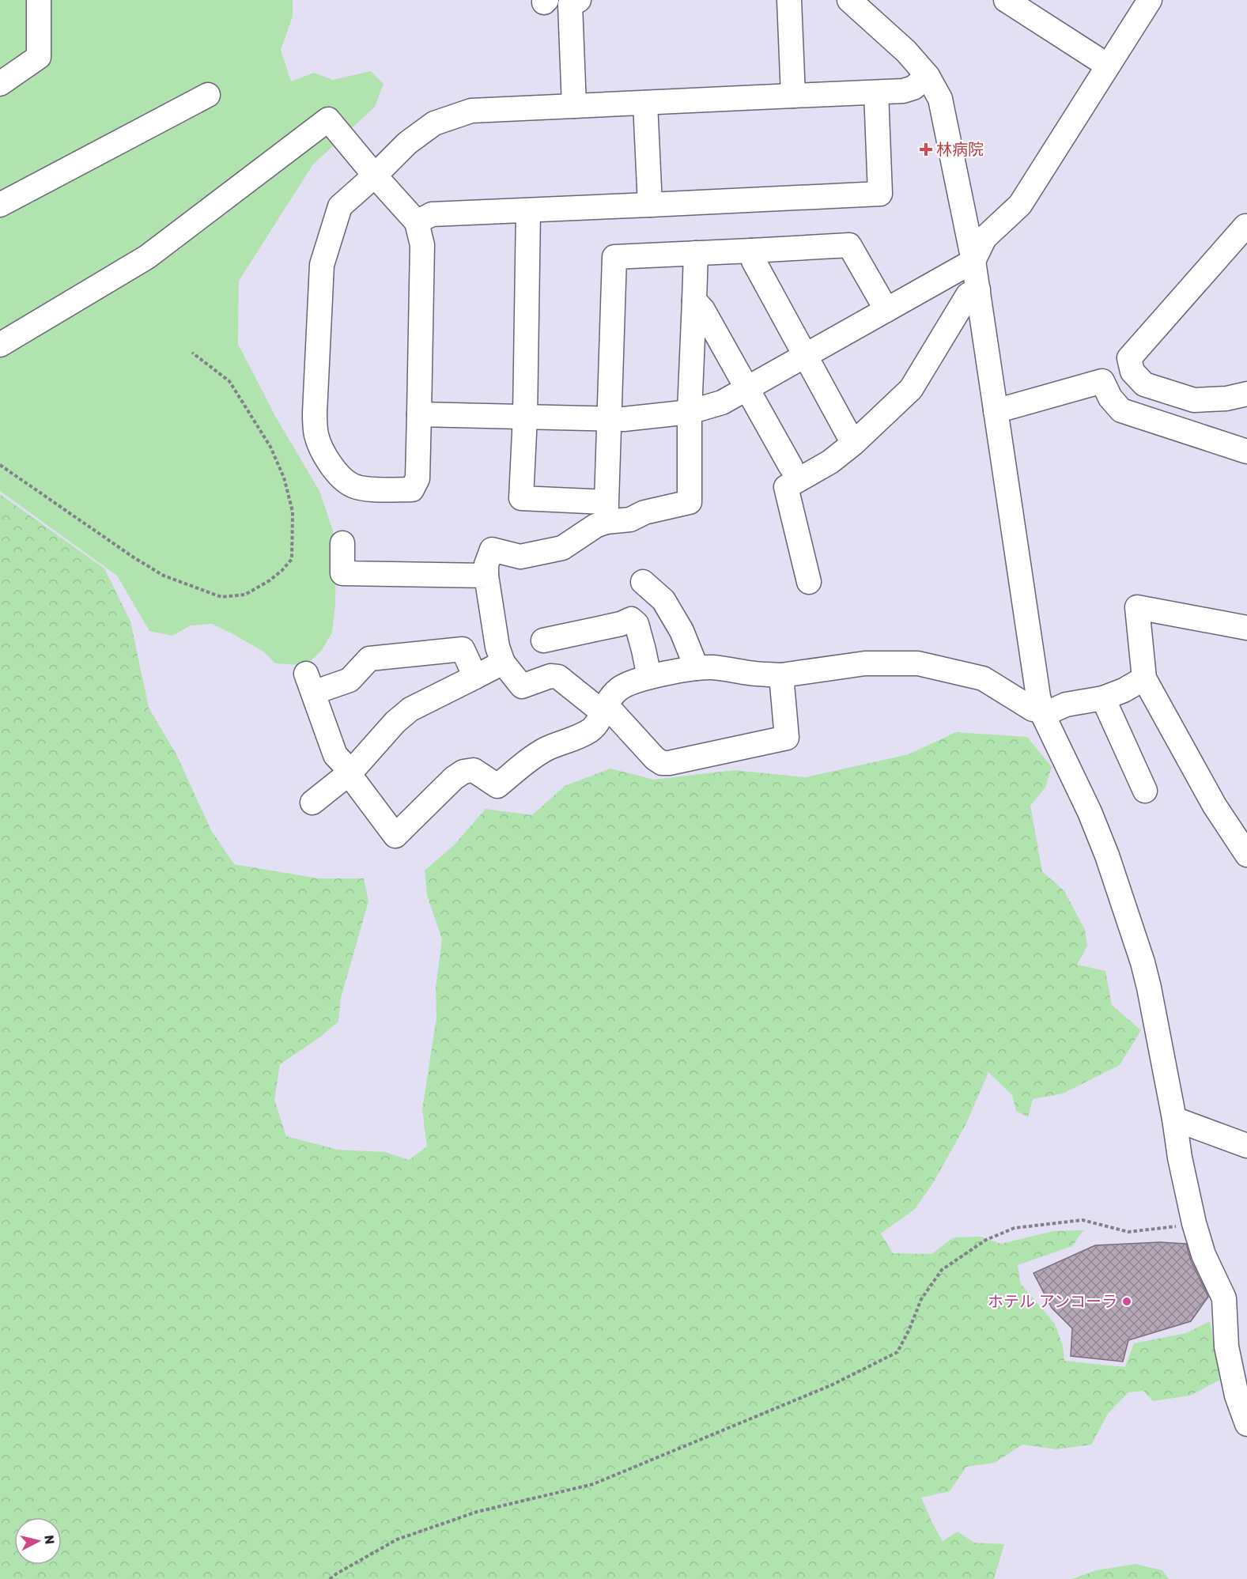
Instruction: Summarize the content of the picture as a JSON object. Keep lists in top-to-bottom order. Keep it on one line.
{"places":{"health":["林病院"],"other":["ホテル アンコーラ"]},"north":"right"}
